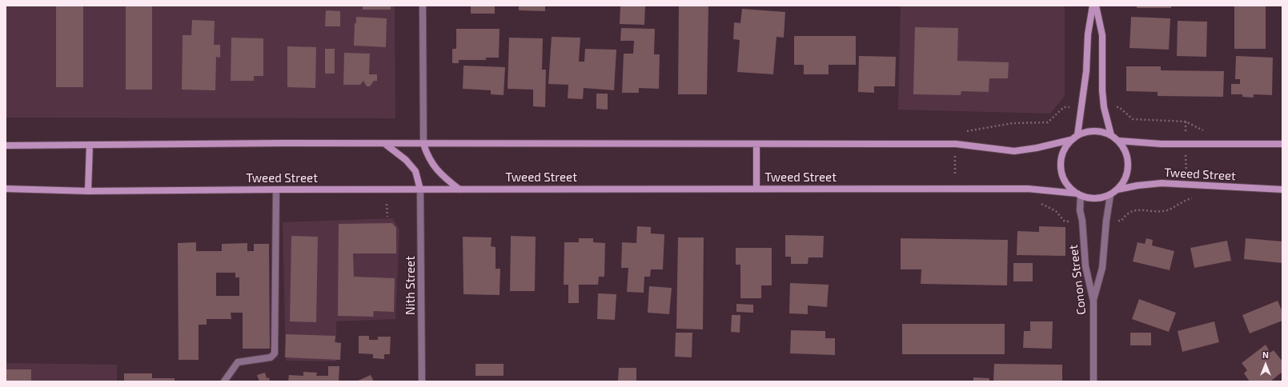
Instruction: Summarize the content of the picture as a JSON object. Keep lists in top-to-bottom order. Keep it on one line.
{"streets":{"main road":["Tweed Street"],"street":["Conon Street","Nith Street"]},"crossings":[["Tweed Street","Conon Street"],["Tweed Street","Nith Street"]],"north":"top"}
